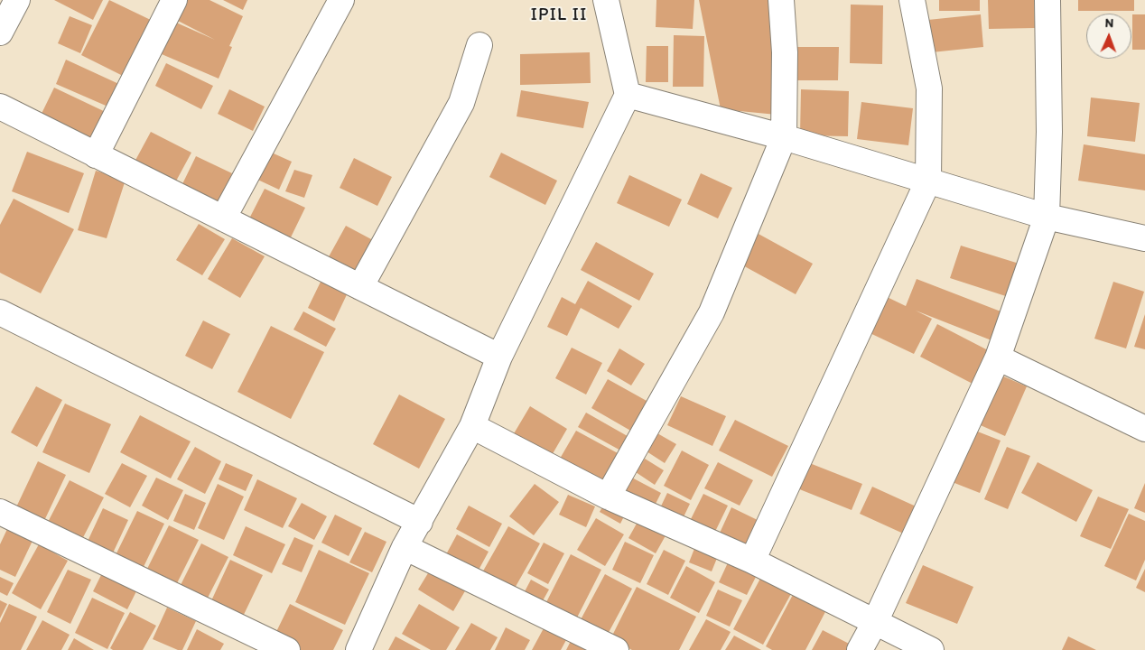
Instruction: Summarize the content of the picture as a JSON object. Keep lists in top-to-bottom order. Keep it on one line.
{"districts":["IPIL II"],"north":"top"}
